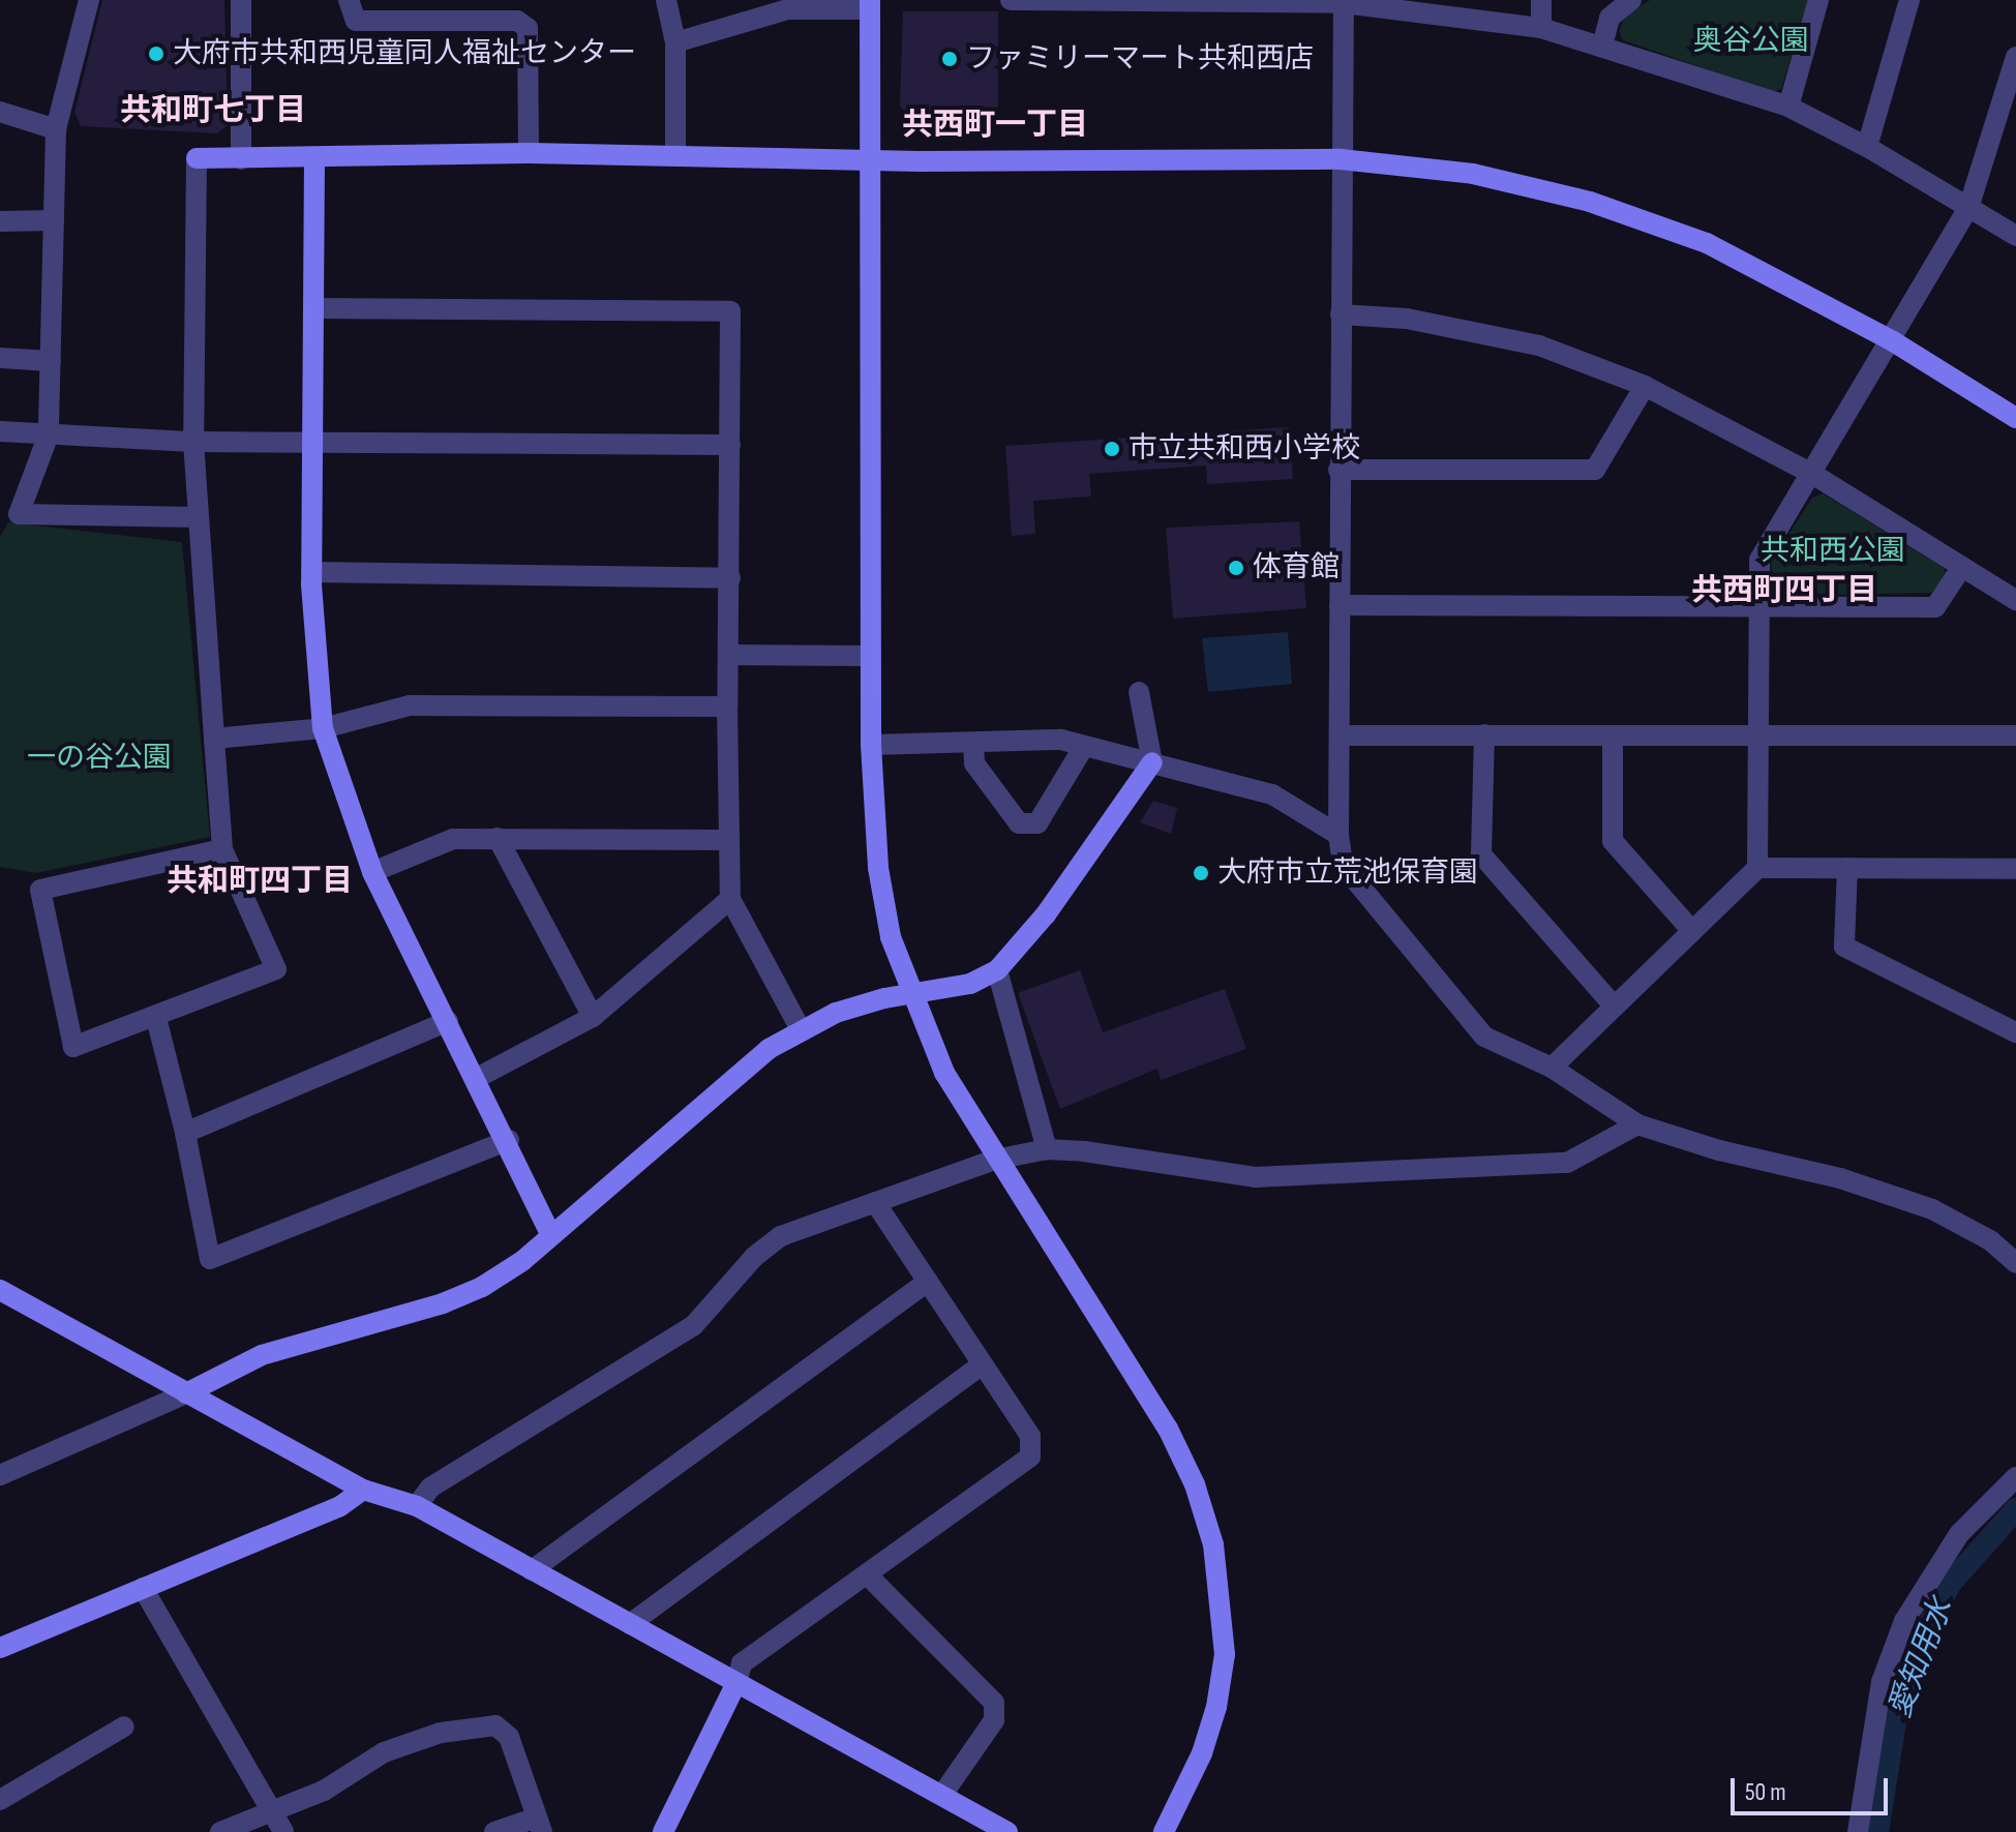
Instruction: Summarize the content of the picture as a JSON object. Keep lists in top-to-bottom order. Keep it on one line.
{"districts":["共和町七丁目","共西町一丁目","共西町四丁目","共和町四丁目"],"water":["愛知用水"],"parks":["奥谷公園","共和西公園","一の谷公園"],"places":["大府市共和西児童同人福祉センター","ファミリーマート共和西店","市立共和西小学校","体育館","大府市立荒池保育園"],"scale_bar":"50 m"}
